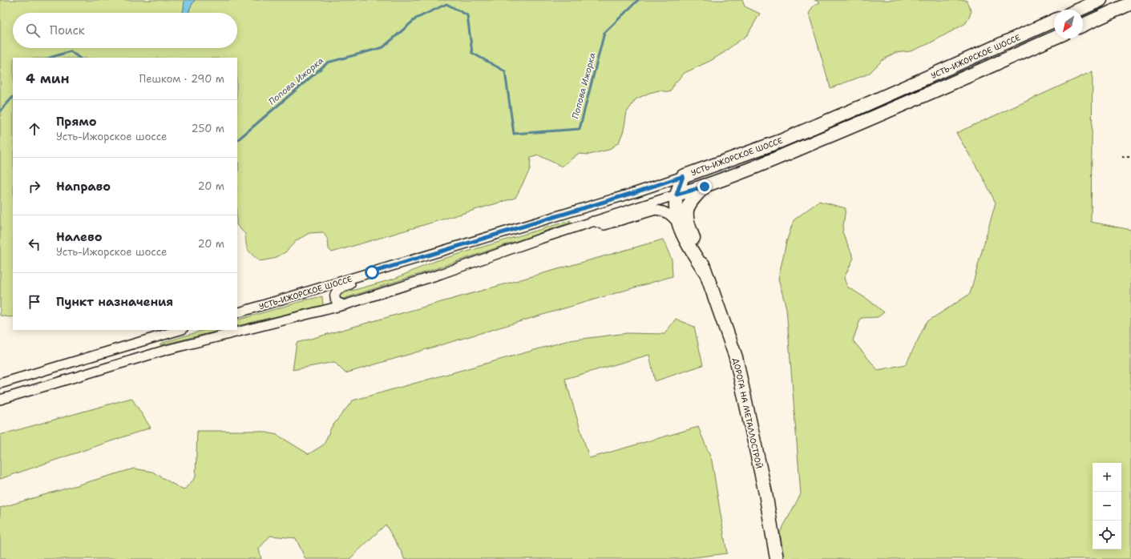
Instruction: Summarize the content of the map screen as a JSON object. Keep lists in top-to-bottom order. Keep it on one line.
{"streets":{"street":["УСТЬ-ИЖОРСКОЕ ШОССЕ","ДОРОГА НА МЕТАЛЛОСТРОЙ"]},"crossings":[["УСТЬ-ИЖОРСКОЕ ШОССЕ","ДОРОГА НА МЕТАЛЛОСТРОЙ"]],"water":["Попова Ижорка"],"north":"bottom left","page":{"search":"Поиск","heading":["4 мин","Пешком · 290 m"],"list":[["Прямо","Усть-Ижорское шоссе","250 m"],["Направо","20 m"],["Налево","Усть-Ижорское шоссе","20 m"],"Пункт назначения"],"map_buttons":["+","−"]}}
